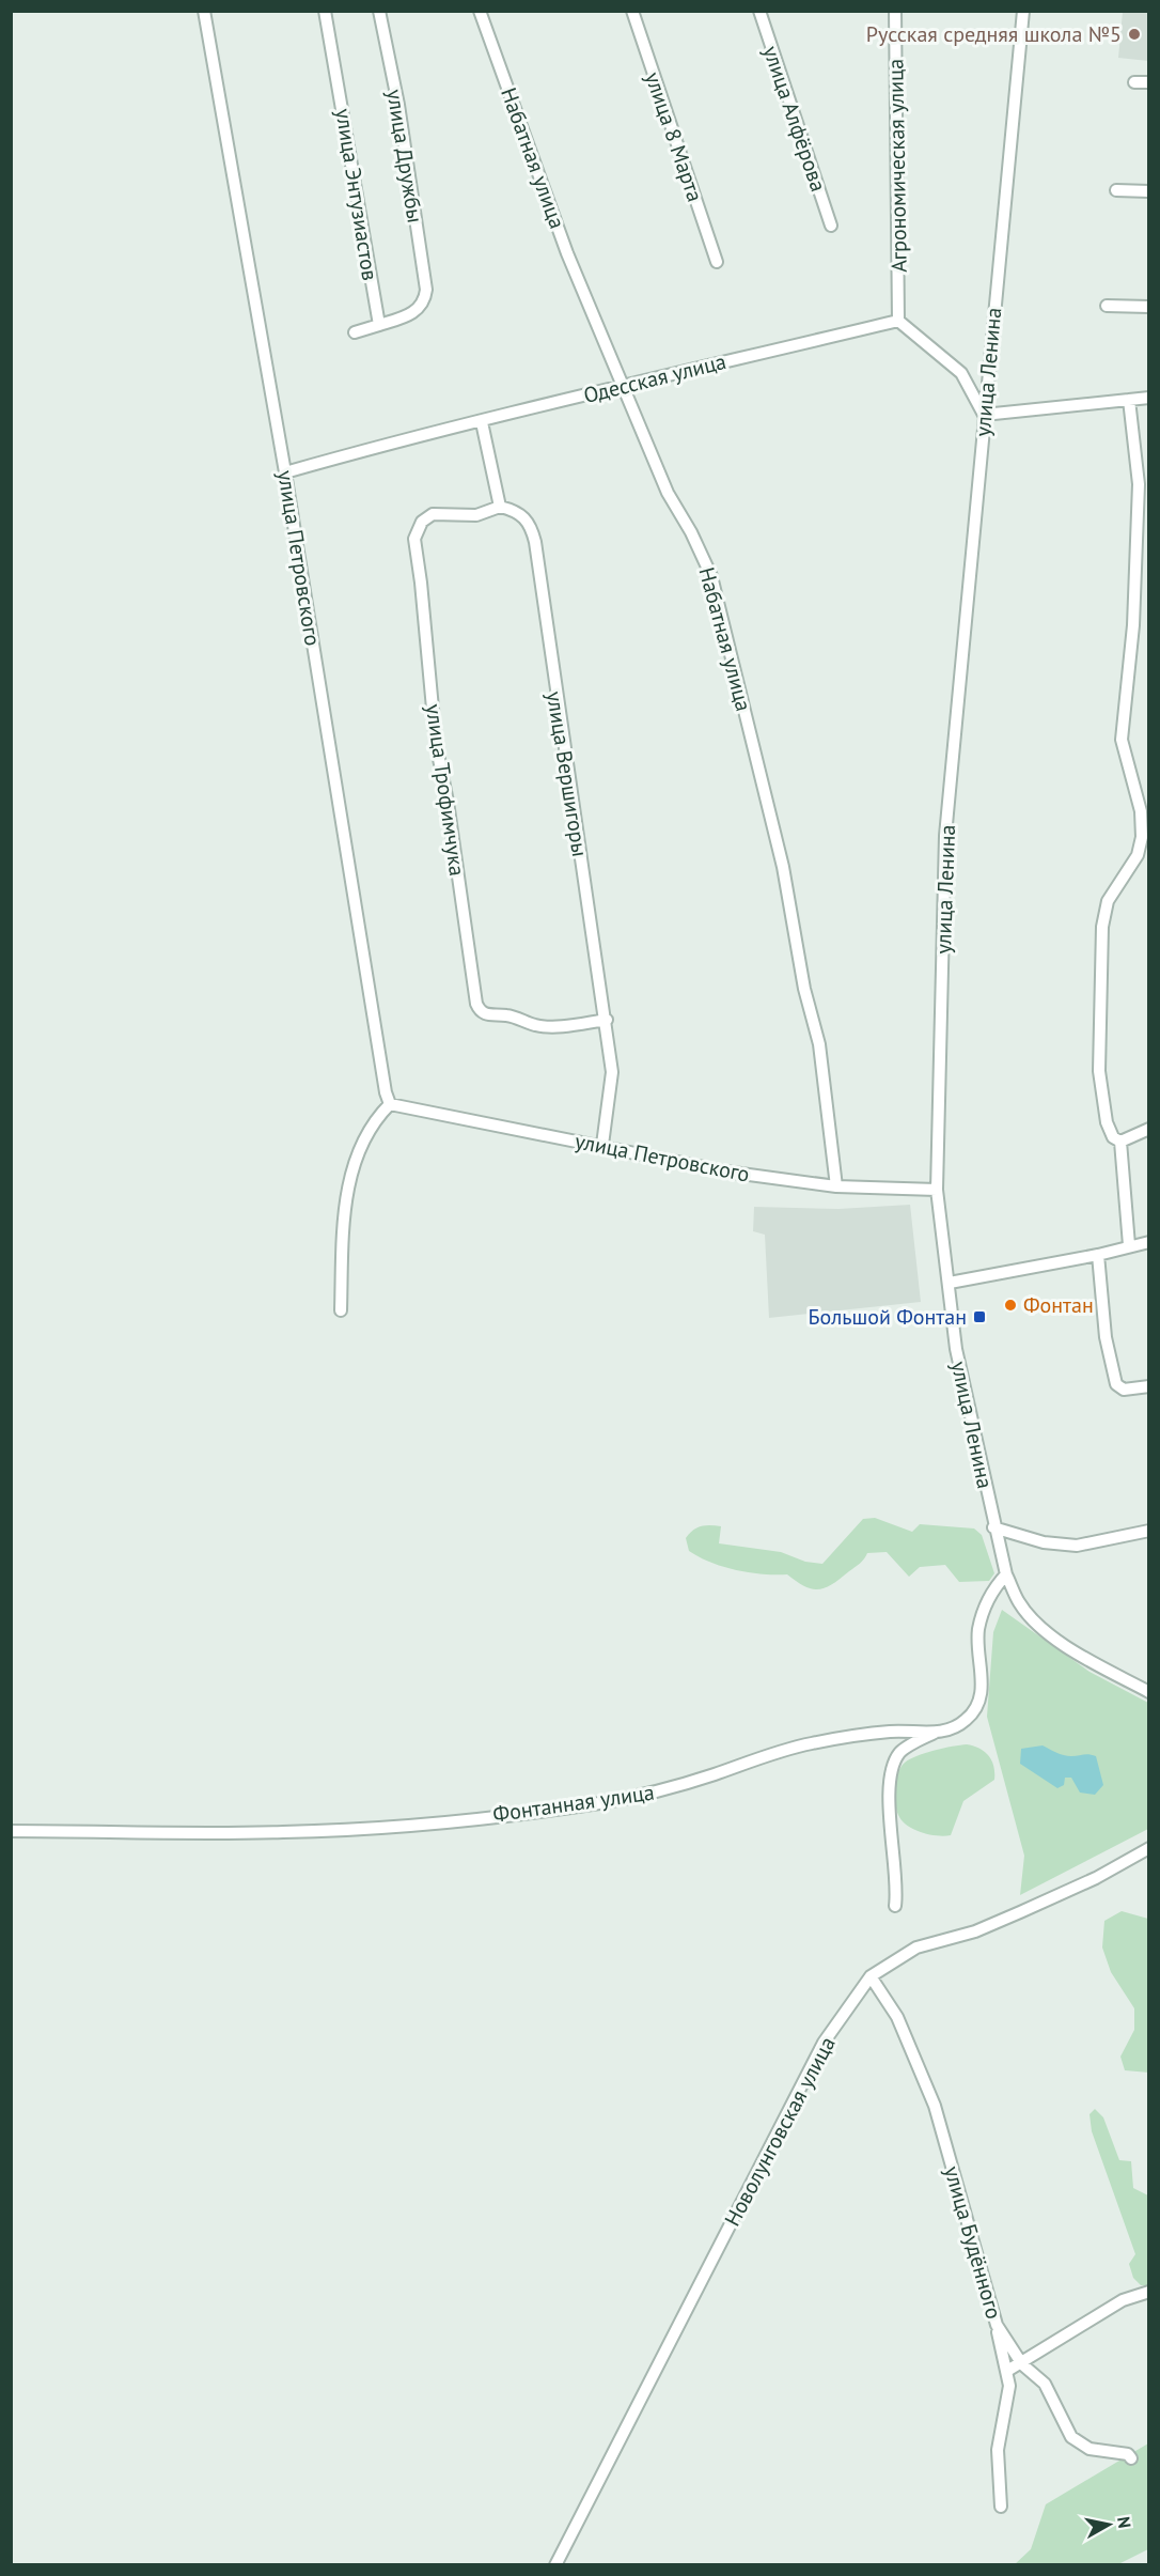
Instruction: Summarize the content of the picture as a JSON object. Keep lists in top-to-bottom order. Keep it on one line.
{"streets":{"street":["улица Алфёрова","улица 8 Марта","улица Дружбы","Набатная улица","Агрономическая улица","улица Энтузиастов","улица Ленина","Одесская улица","улица Петровского","улица Вершигоры","улица Трофимчука","Фонтанная улица","Новолунговская улица","улица Будённого"]},"crossings":[["улица Дружбы","улица Энтузиастов"],["Набатная улица","Одесская улица"],["Набатная улица","улица Петровского"],["Агрономическая улица","Одесская улица"],["улица Ленина","улица Петровского"],["улица Ленина","Фонтанная улица"],["Одесская улица","улица Петровского"],["улица Петровского","улица Вершигоры"],["улица Вершигоры","улица Трофимчука"],["Новолунговская улица","улица Будённого"]],"places":{"other":["Русская средняя школа №5","Фонтан"],"transit":["Большой Фонтан"]},"north":"right"}
